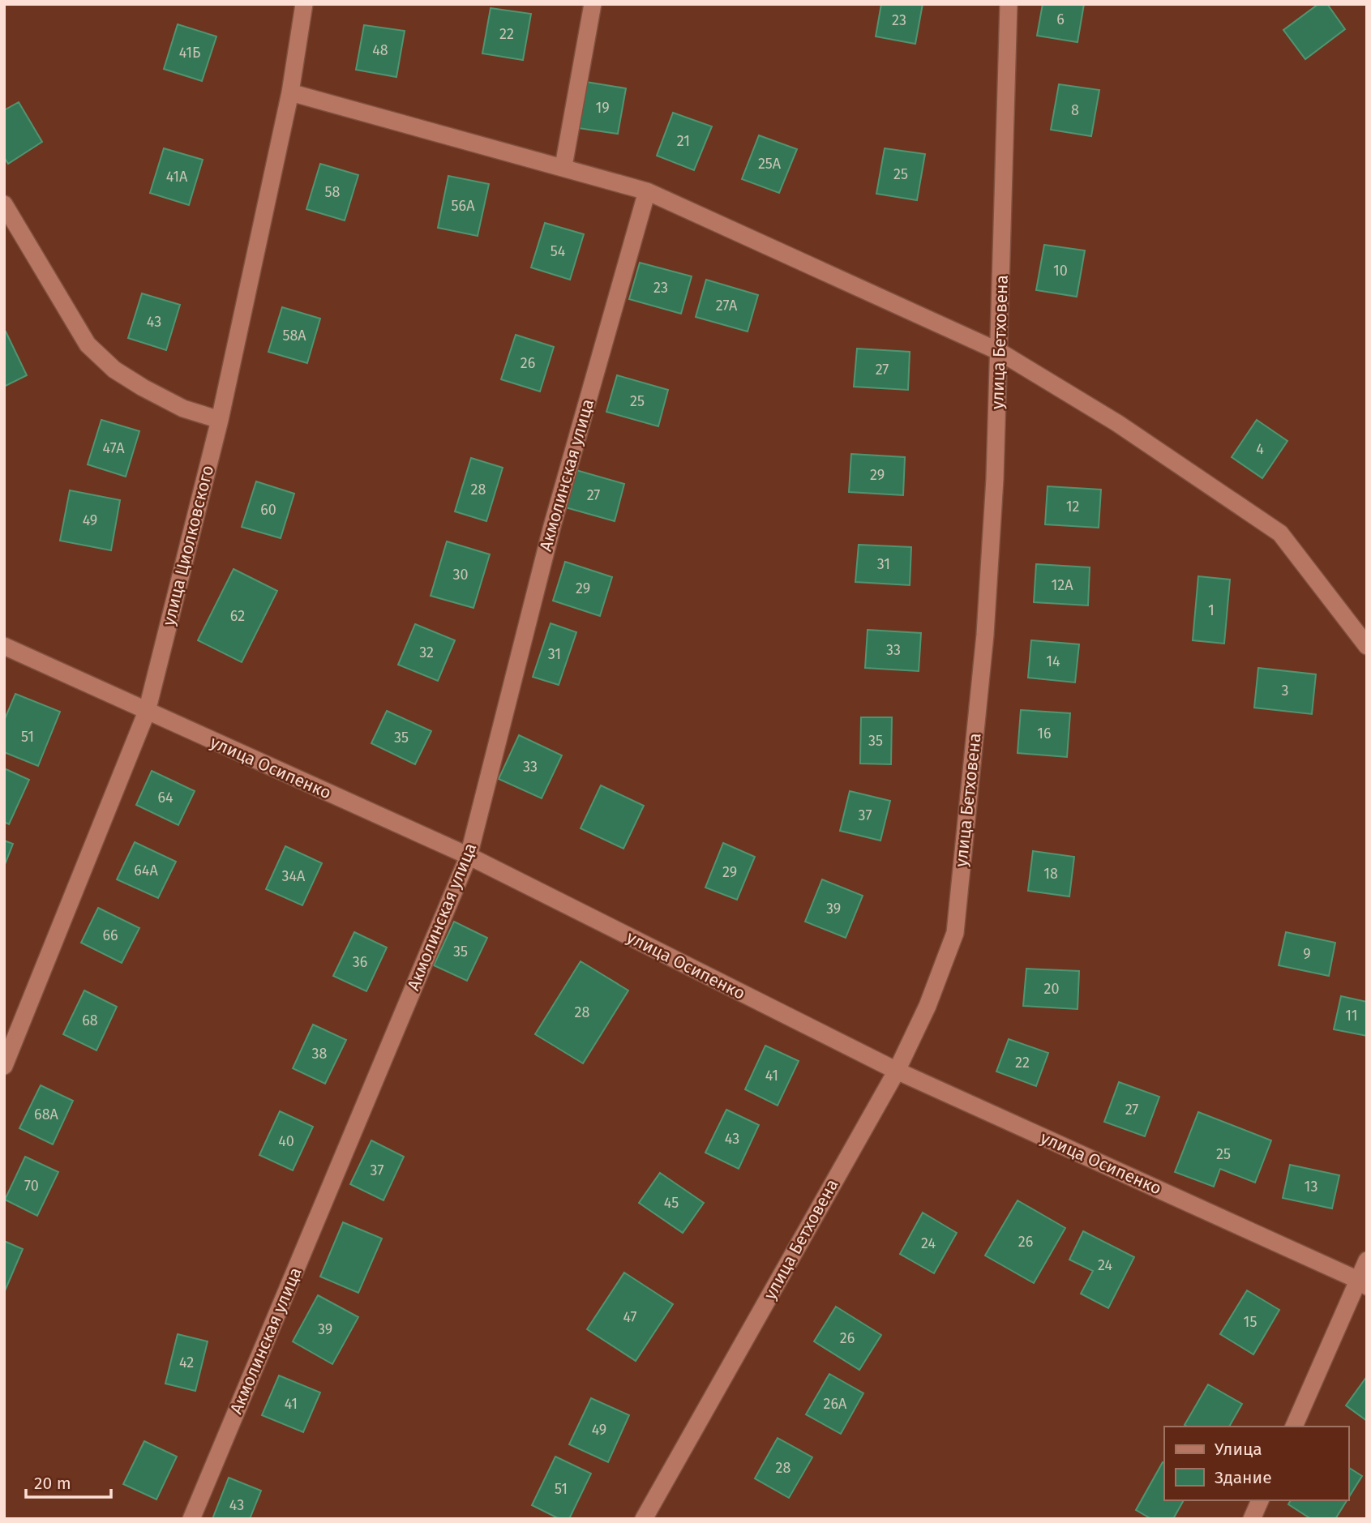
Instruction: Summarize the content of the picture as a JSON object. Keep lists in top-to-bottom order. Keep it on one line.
{"streets":{"street":["улица Бетховена","Акмолинская улица","улица Циолковского","улица Осипенко"]},"crossings":[["улица Бетховена","улица Осипенко"],["Акмолинская улица","улица Осипенко"],["улица Циолковского","улица Осипенко"]],"house_numbers":["6","23","22","48","41Б","19","8","21","25А","25","41А","58","56А","54","10","23","27А","43","58А","26","27","25","47А","4","29","28","27","12","60","49","31","30","12А","29","1","62","33","32","31","14","3","16","51","35","35","33","64","37","64А","29","18","34А","39","66","35","9","36","20","28","11","68","38","22","41","27","68А","43","40","25","37","70","13","45","26","24","24","47","15","39","26","42","41","26А","49","28","51","43"],"legend":["Улица","Здание"],"scale_bar":"20 m"}
